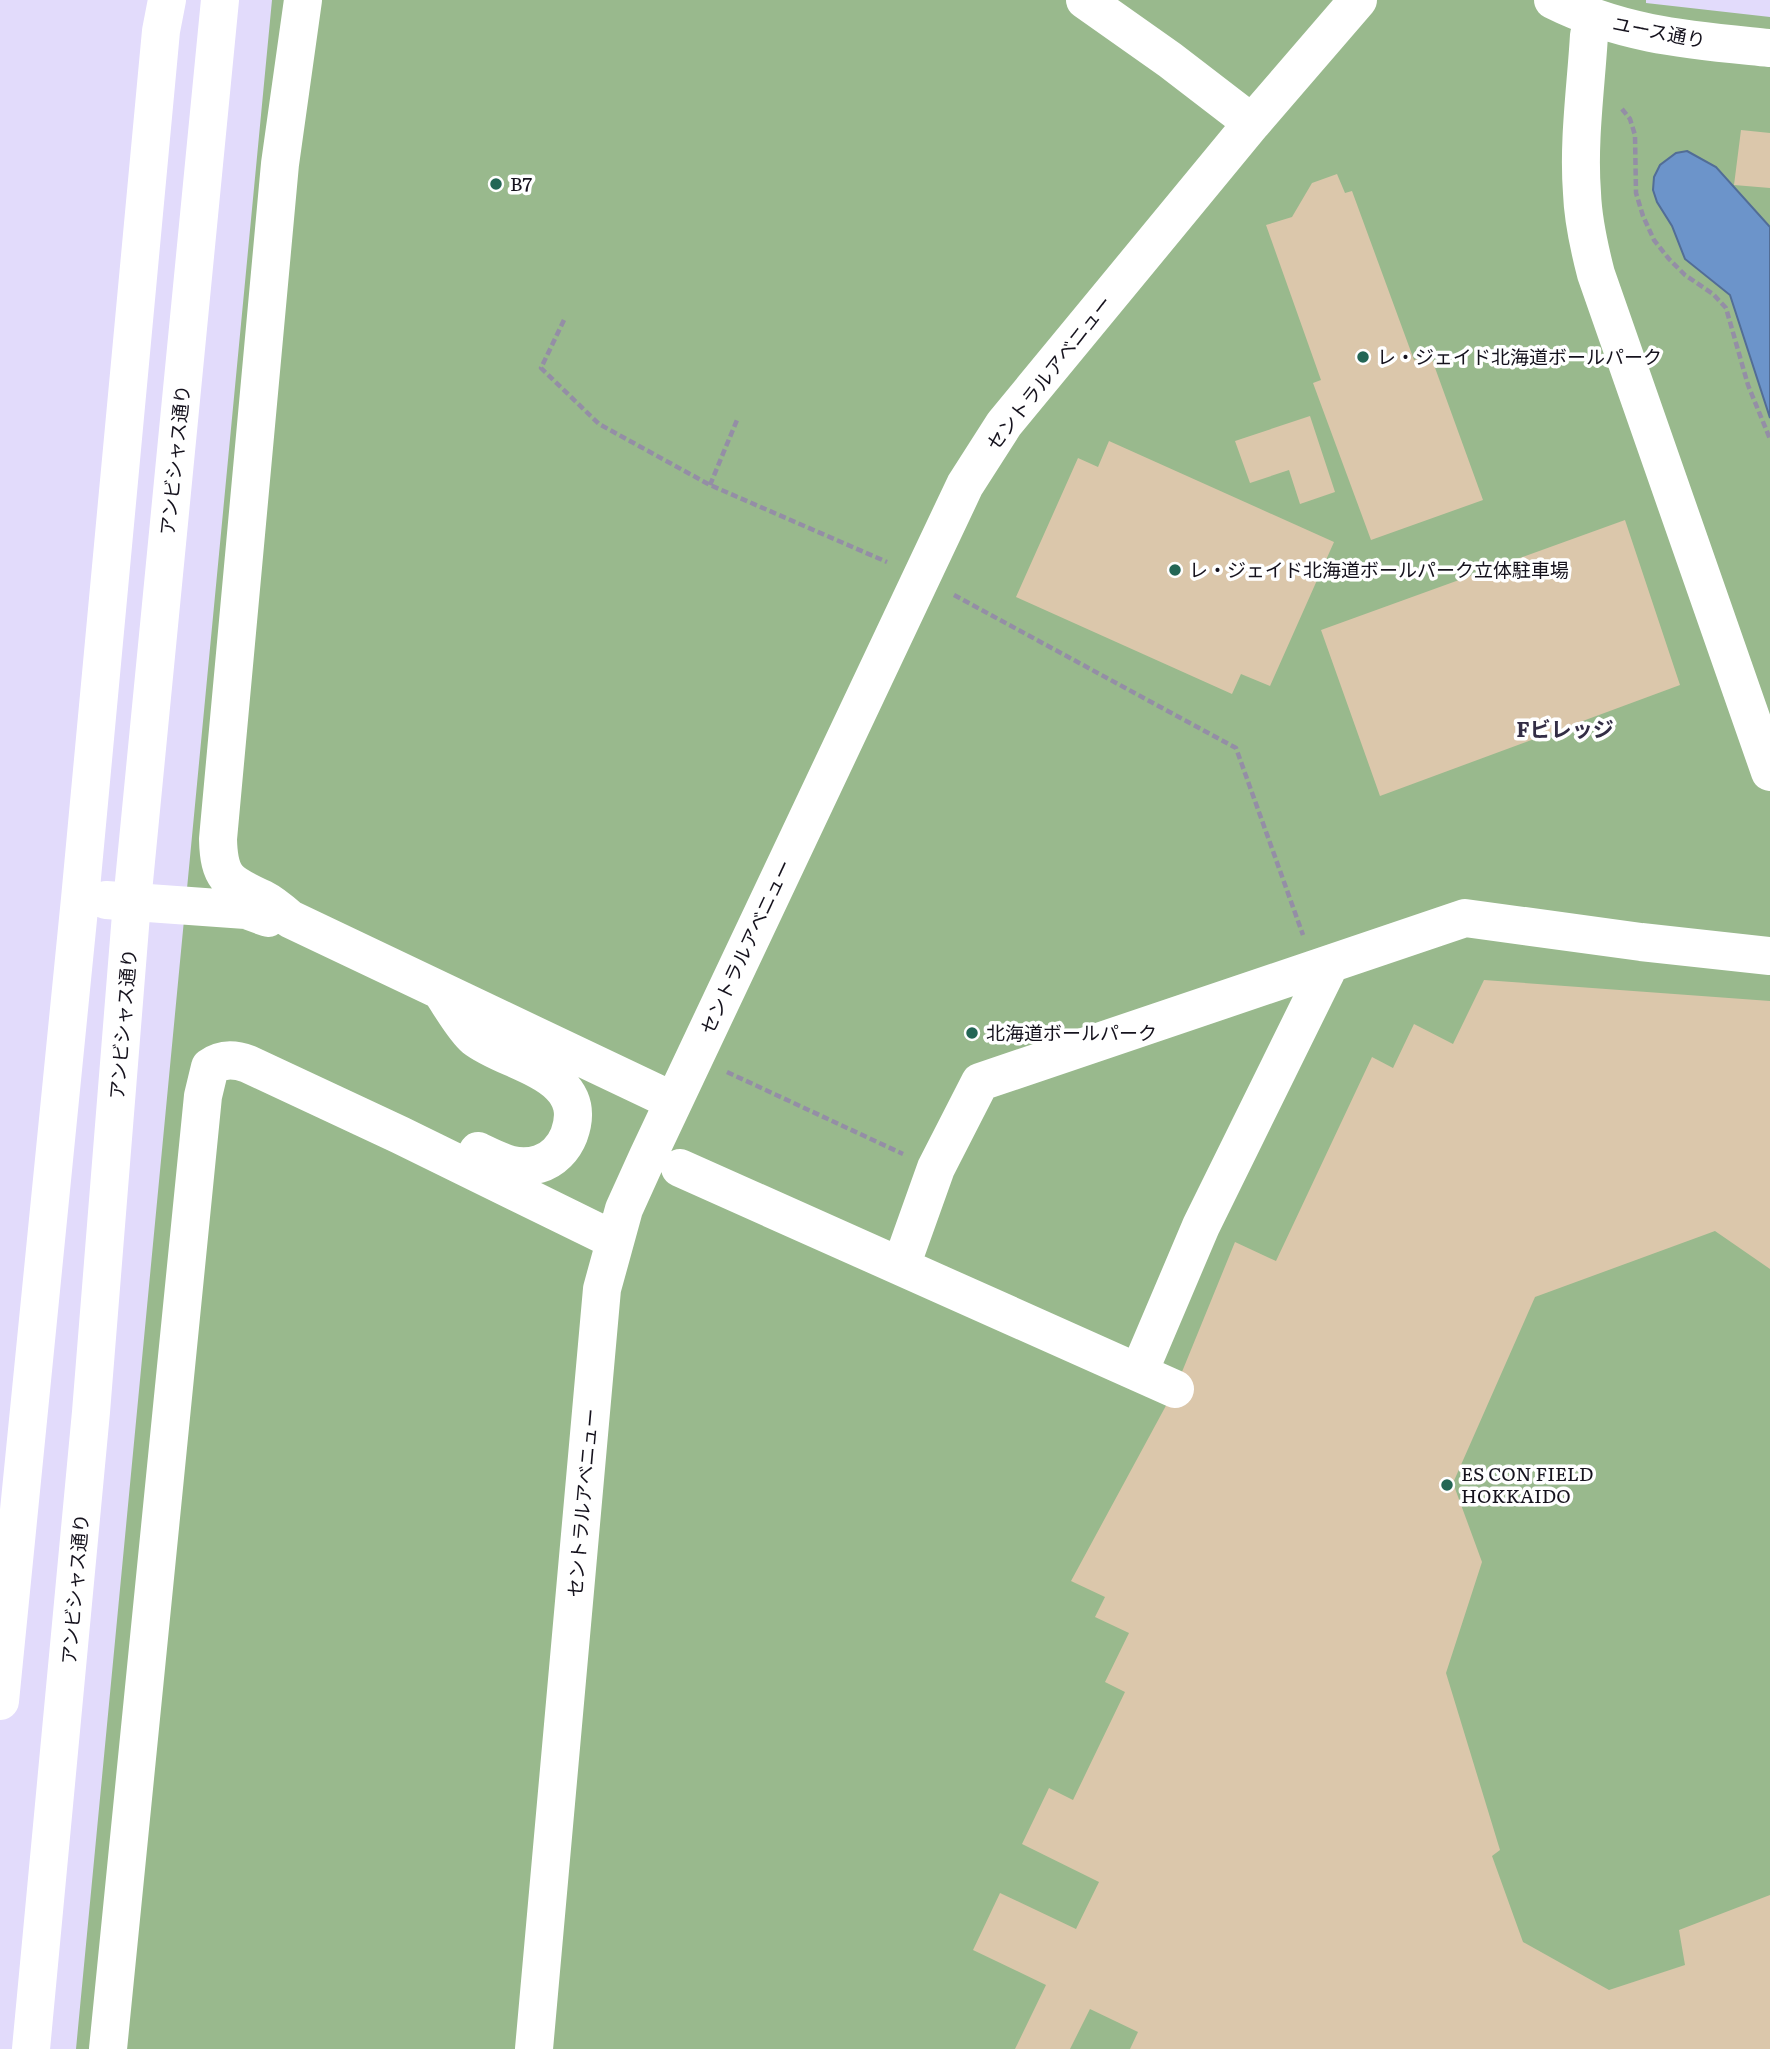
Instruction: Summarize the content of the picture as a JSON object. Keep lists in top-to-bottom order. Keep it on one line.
{"streets":{"street":["ユース通り","セントラルアベニュー","アンビシャス通り"]},"districts":["Fビレッジ"],"places":["B7","レ・ジェイド北海道ボールパーク","レ・ジェイド北海道ボールパーク立体駐車場","北海道ボールパーク","ES CON FIELD HOKKAIDO"]}
